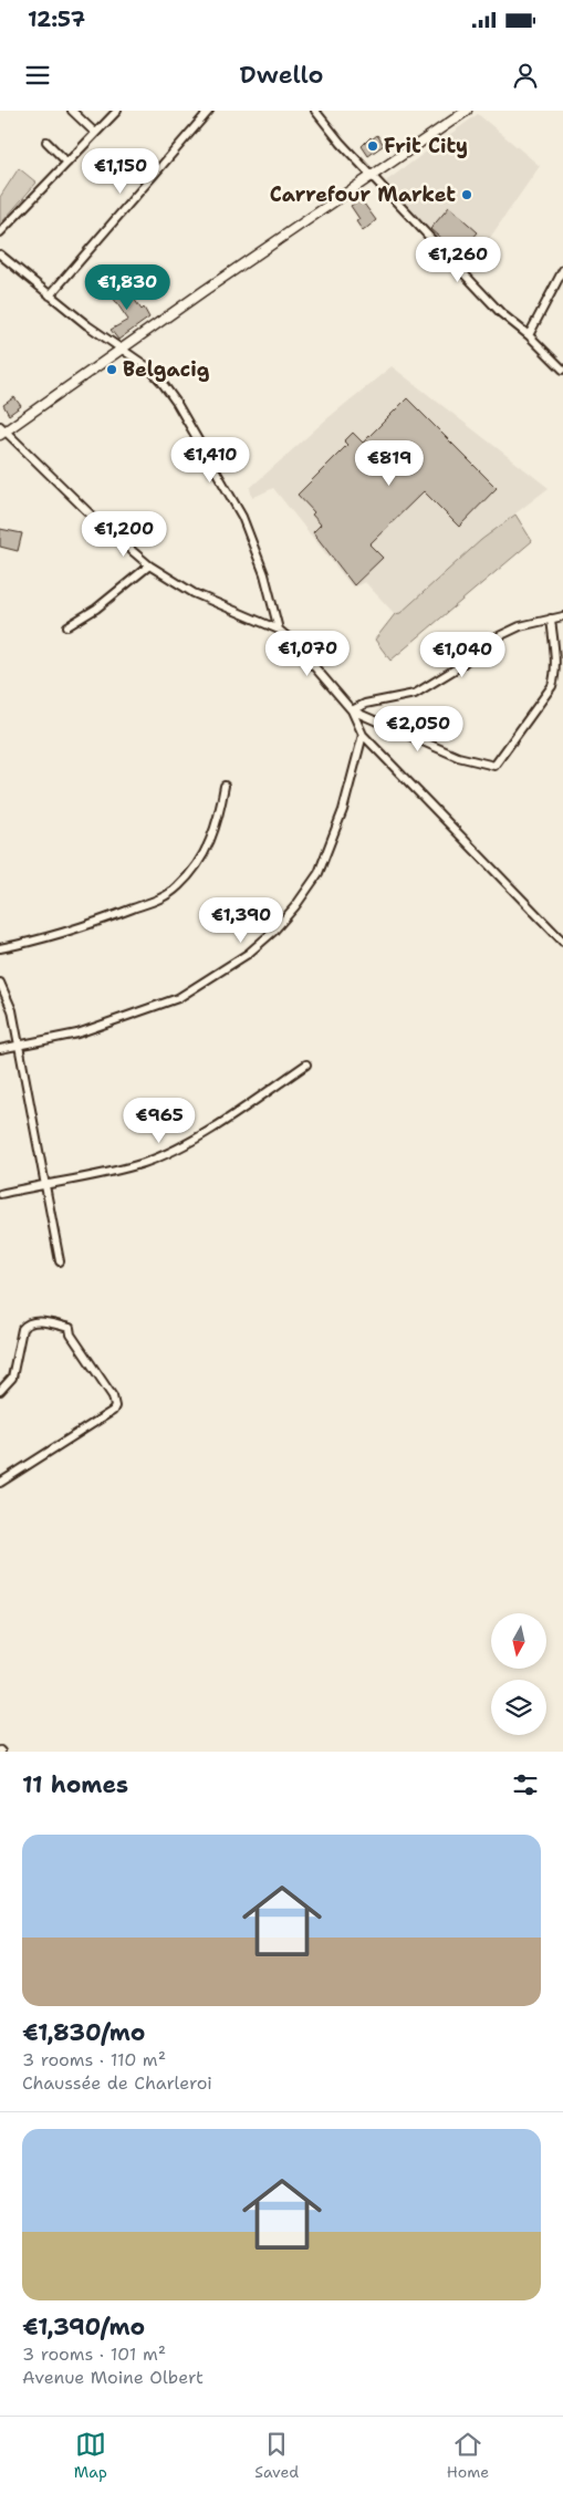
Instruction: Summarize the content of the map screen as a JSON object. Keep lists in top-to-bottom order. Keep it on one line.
{"places":["Frit City","Carrefour Market","Belgacig"],"north":"bottom","page":{"status":"12:57","header":"Dwello","price":["€1,150","€1,260","€1,830","€1,410","€819","€1,200","€1,070","€1,040","€2,050","€1,390","€965"],"heading":"11 homes","list":[{"name":"€1,830/mo","note":"3 rooms · 110 m² · Chaussée de Charleroi"},{"name":"€1,390/mo","note":"3 rooms · 101 m² · Avenue Moine Olbert"}],"tabs":["Map","Saved","Home"]}}
